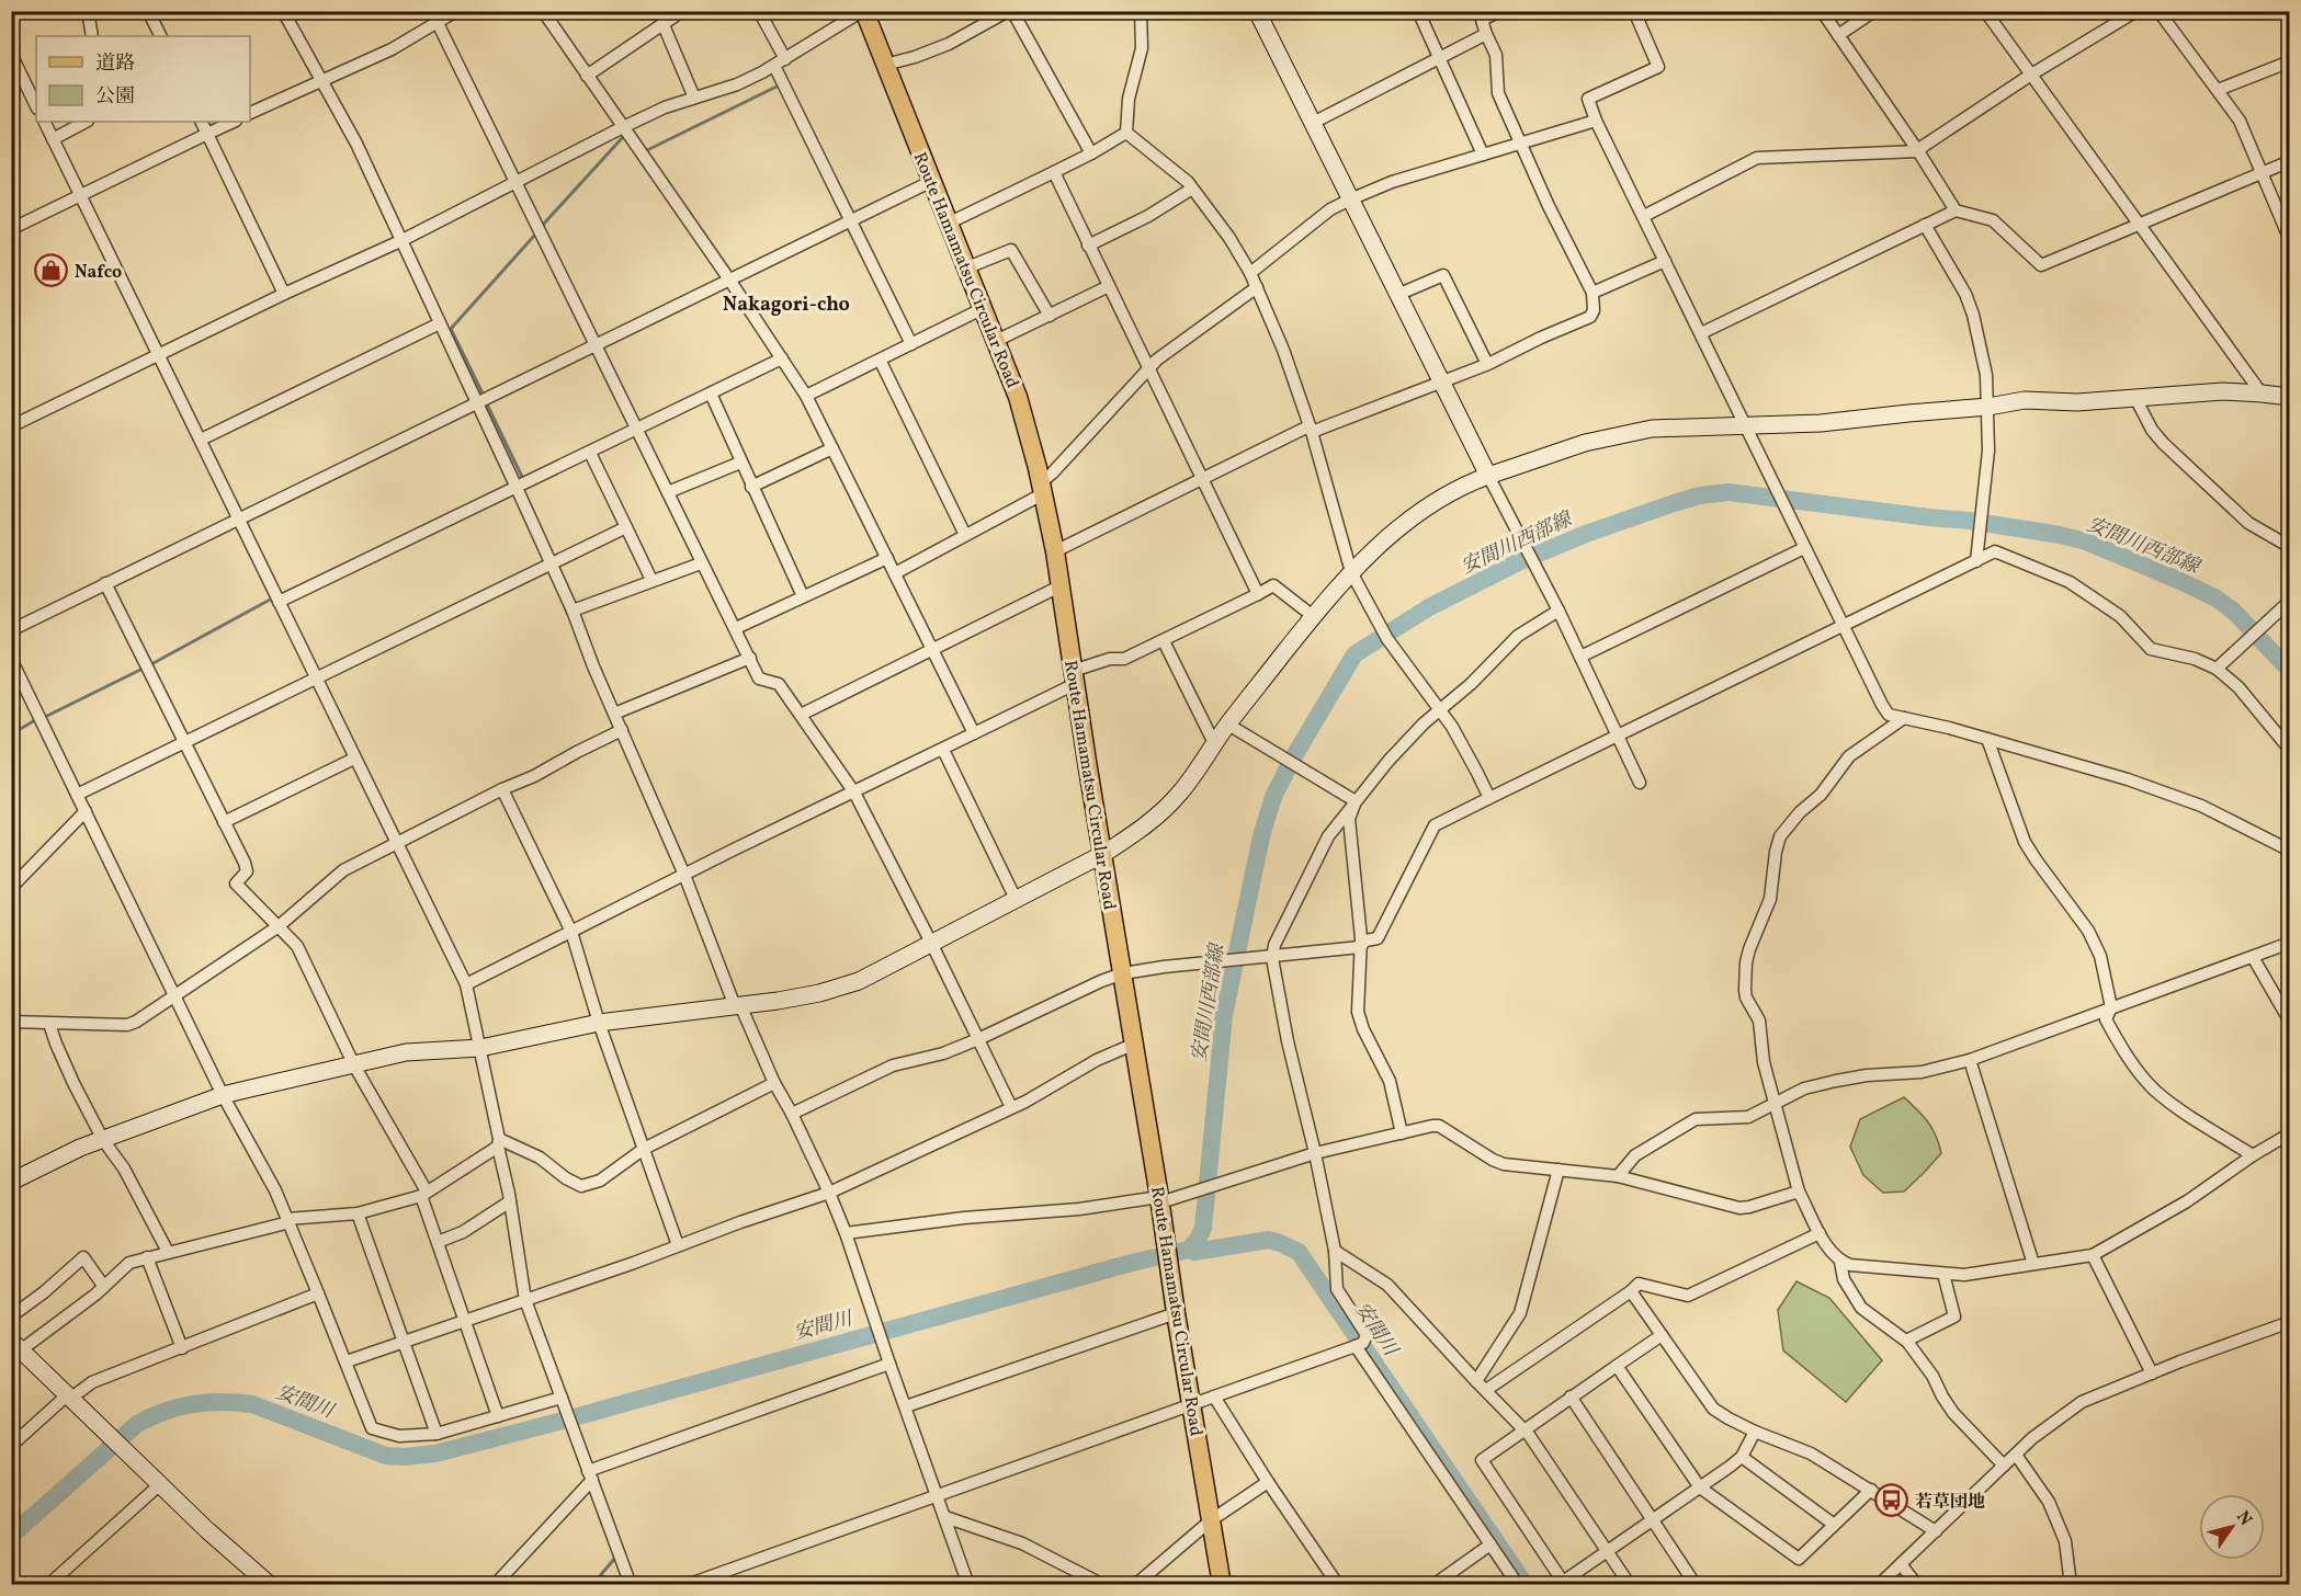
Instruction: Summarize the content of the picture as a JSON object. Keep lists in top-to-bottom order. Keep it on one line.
{"streets":{"main road":["Route Hamamatsu Circular Road"]},"districts":["Nakagori-cho"],"water":["安間川西部線","安間川"],"places":{"shop":["Nafco"],"bus stop":["若草団地"]},"legend":["道路","公園"],"north":"top right"}
